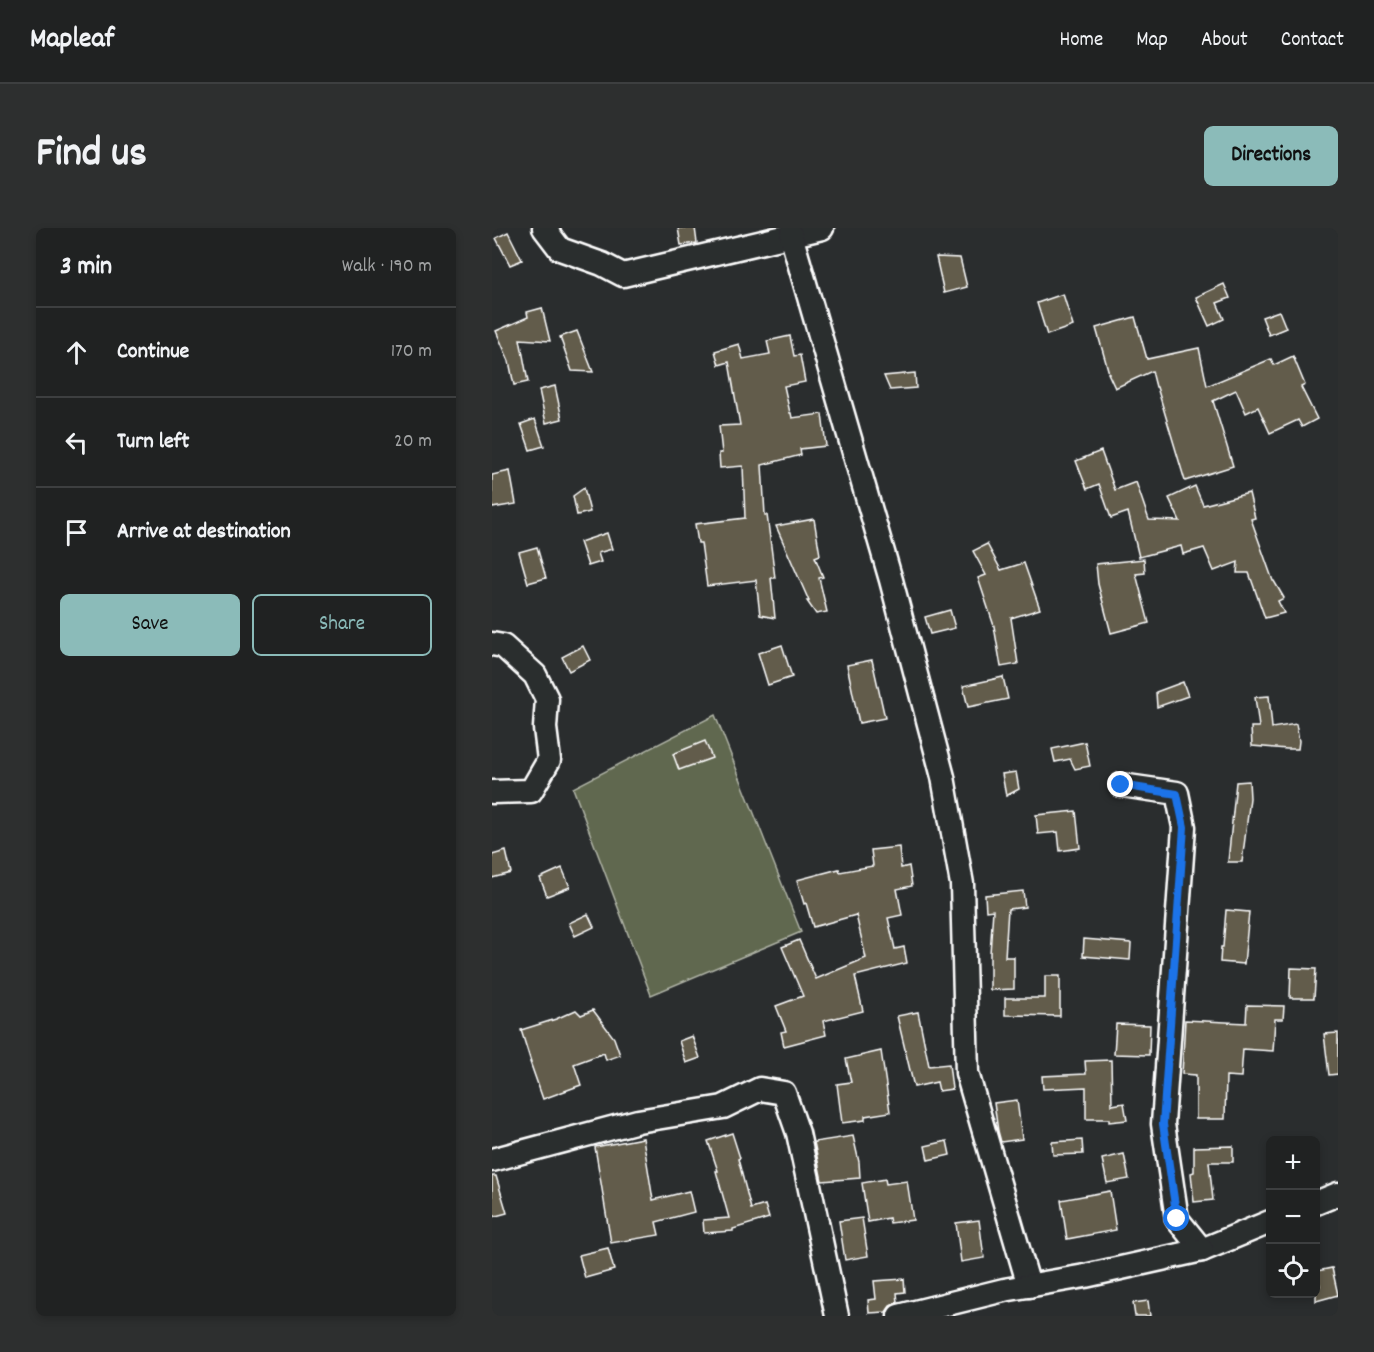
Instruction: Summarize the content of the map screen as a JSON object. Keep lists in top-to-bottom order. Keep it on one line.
{"page":{"header":"Mapleaf","nav":["Home","Map","About","Contact"],"title":"Find us","buttons":["Directions",["Save","Share"]],"heading":["3 min","Walk · 190 m"],"list":[["Continue","170 m"],["Turn left","20 m"],"Arrive at destination"],"map_buttons":["+","−"]}}
